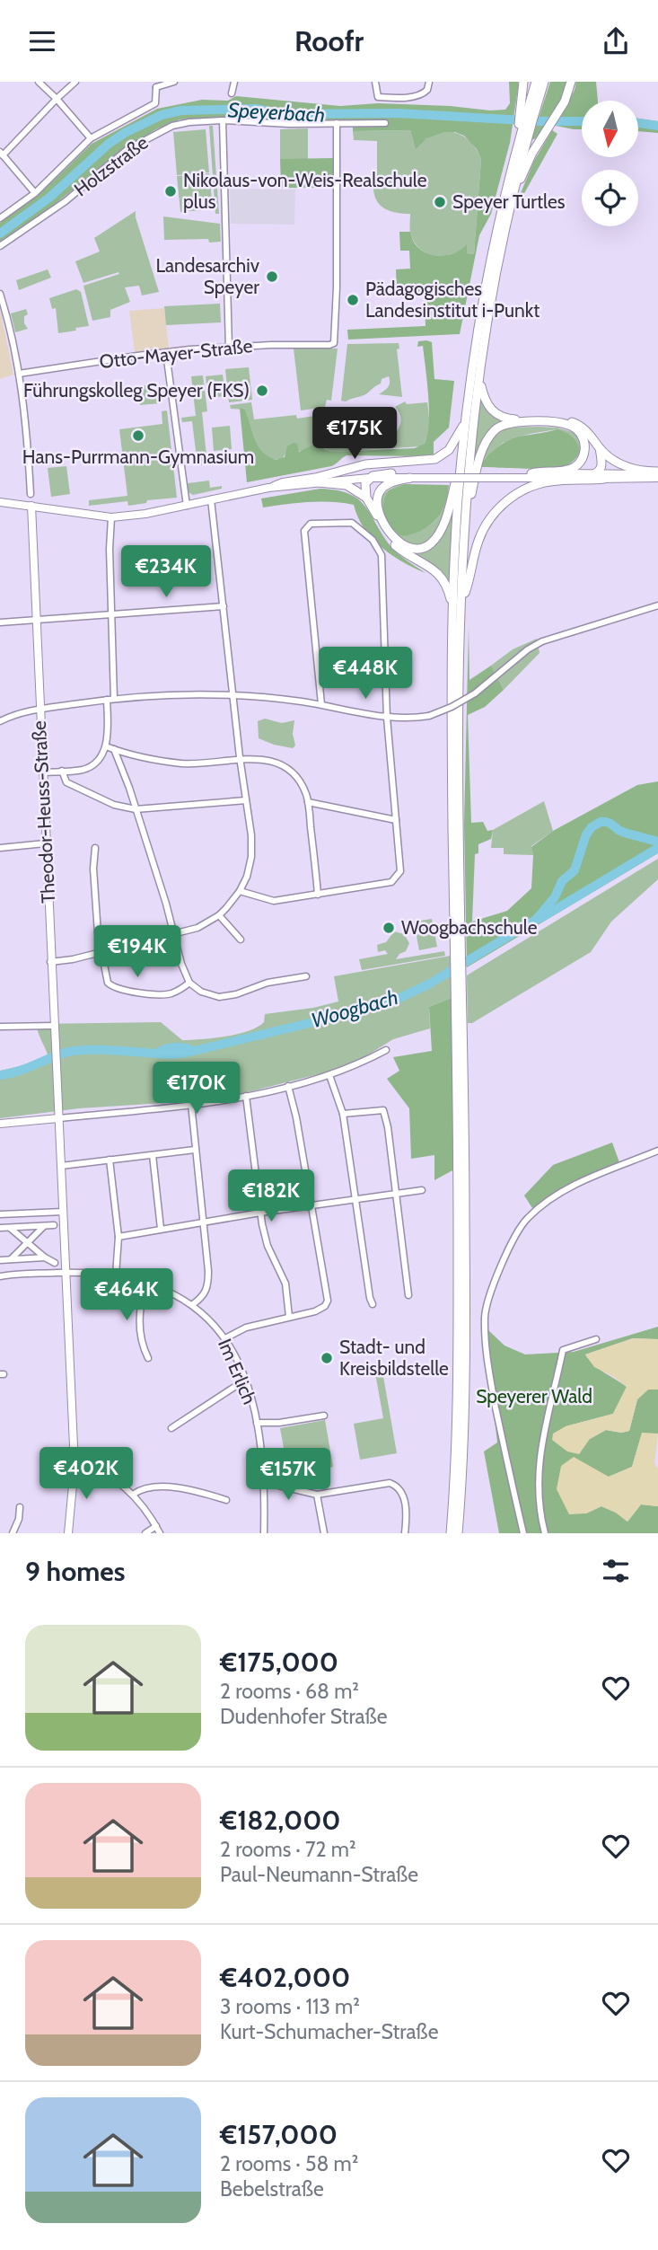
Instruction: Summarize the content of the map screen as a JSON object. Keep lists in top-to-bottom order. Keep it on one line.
{"streets":{"main road":["Theodor-Heuss-Straße"],"street":["Holzstraße","Otto-Mayer-Straße","Im Erlich"]},"crossings":[["Holzstraße","Otto-Mayer-Straße"],["Theodor-Heuss-Straße","Im Erlich"]],"water":["Speyerbach","Woogbach"],"parks":["Speyerer Wald"],"places":["Nikolaus-von-Weis-Realschule plus","Speyer Turtles","Landesarchiv Speyer","Pädagogisches Landesinstitut i-Punkt","Führungskolleg Speyer (FKS)","Hans-Purrmann-Gymnasium","Woogbachschule","Stadt- und Kreisbildstelle"],"north":"bottom","page":{"header":"Roofr","price":["€175K","€234K","€448K","€194K","€170K","€182K","€464K","€402K","€157K"],"heading":"9 homes","list":[{"name":"€175,000","note":"2 rooms · 68 m² · Dudenhofer Straße"},{"name":"€182,000","note":"2 rooms · 72 m² · Paul-Neumann-Straße"},{"name":"€402,000","note":"3 rooms · 113 m² · Kurt-Schumacher-Straße"},{"name":"€157,000","note":"2 rooms · 58 m² · Bebelstraße"}]}}
